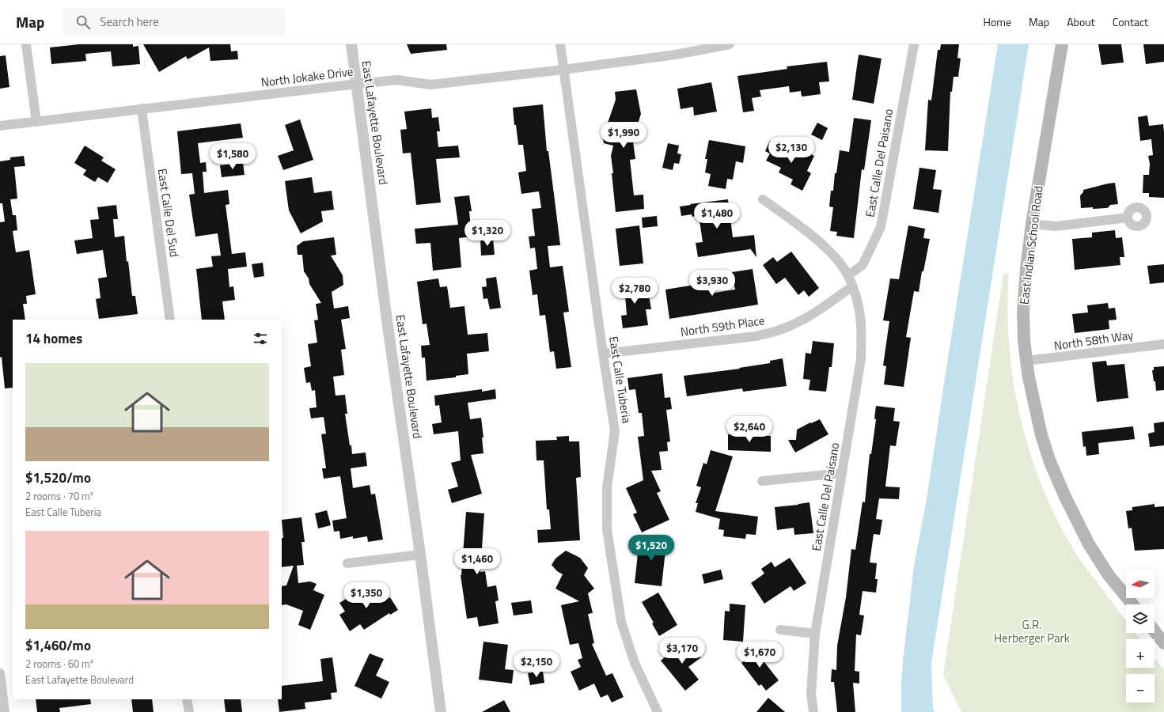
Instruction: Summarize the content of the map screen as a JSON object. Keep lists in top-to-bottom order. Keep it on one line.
{"streets":{"main road":["East Indian School Road"],"street":["North Jokake Drive","East Lafayette Boulevard","East Calle Del Paisano","East Calle Del Sud","North 59th Place","North 58th Way","East Calle Tuberia"]},"crossings":[["North Jokake Drive","East Lafayette Boulevard"],["North Jokake Drive","East Calle Del Sud"],["North Jokake Drive","East Calle Tuberia"],["East Calle Del Paisano","North 59th Place"],["East Indian School Road","North 58th Way"],["North 59th Place","East Calle Tuberia"]],"parks":["G.R. Herberger Park"],"north":"left","page":{"header":"Map","search":"Search here","nav":["Home","Map","About","Contact"],"price":["$1,990","$2,130","$1,580","$1,480","$1,320","$3,930","$2,780","$2,640","$1,520","$1,460","$1,350","$3,170","$1,670","$2,150"],"heading":"14 homes","list":[{"name":"$1,520/mo","note":"2 rooms · 70 m² · East Calle Tuberia"},{"name":"$1,460/mo","note":"2 rooms · 60 m² · East Lafayette Boulevard"}],"map_buttons":["+","−"]}}
